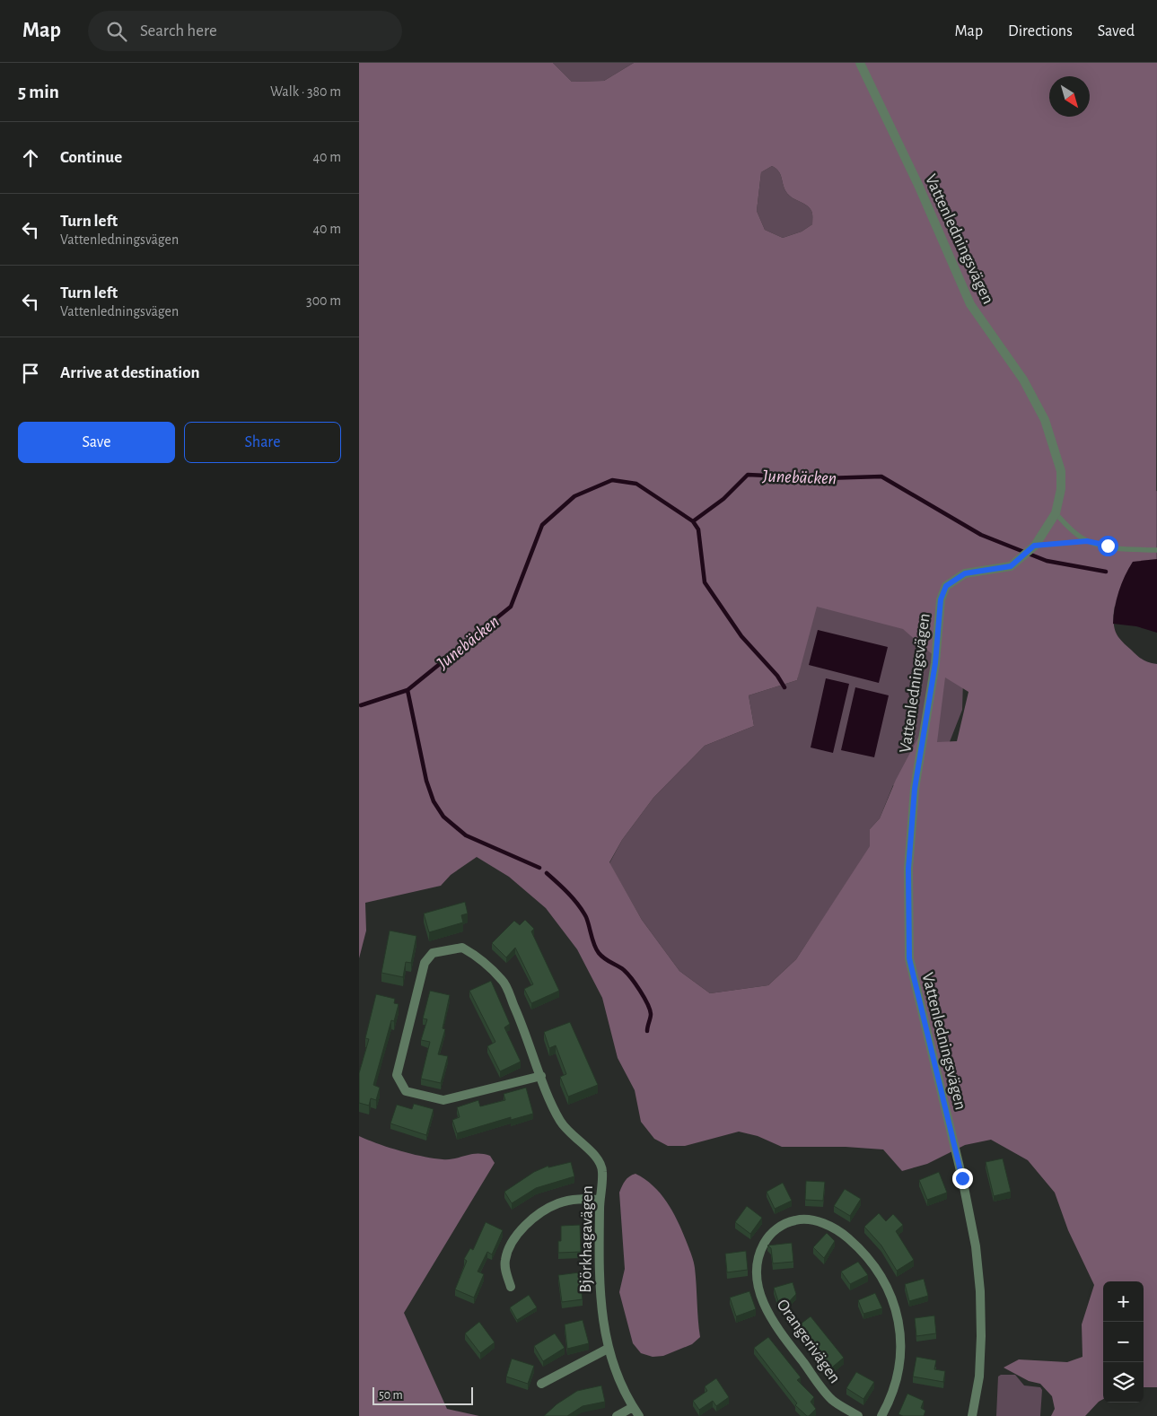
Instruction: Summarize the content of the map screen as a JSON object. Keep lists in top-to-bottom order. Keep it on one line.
{"streets":{"street":["Vattenledningsvägen","Björkhagavägen","Orangerivägen"]},"water":["Junebäcken"],"scale_bar":"50 m","north":"bottom right","page":{"header":"Map","search":"Search here","nav":["Map","Directions","Saved"],"heading":["5 min","Walk · 380 m"],"list":[["Continue","40 m"],["Turn left","Vattenledningsvägen","40 m"],["Turn left","Vattenledningsvägen","300 m"],"Arrive at destination"],"buttons":["Save","Share"],"map_buttons":["+","−"],"scale":"50 m"}}
